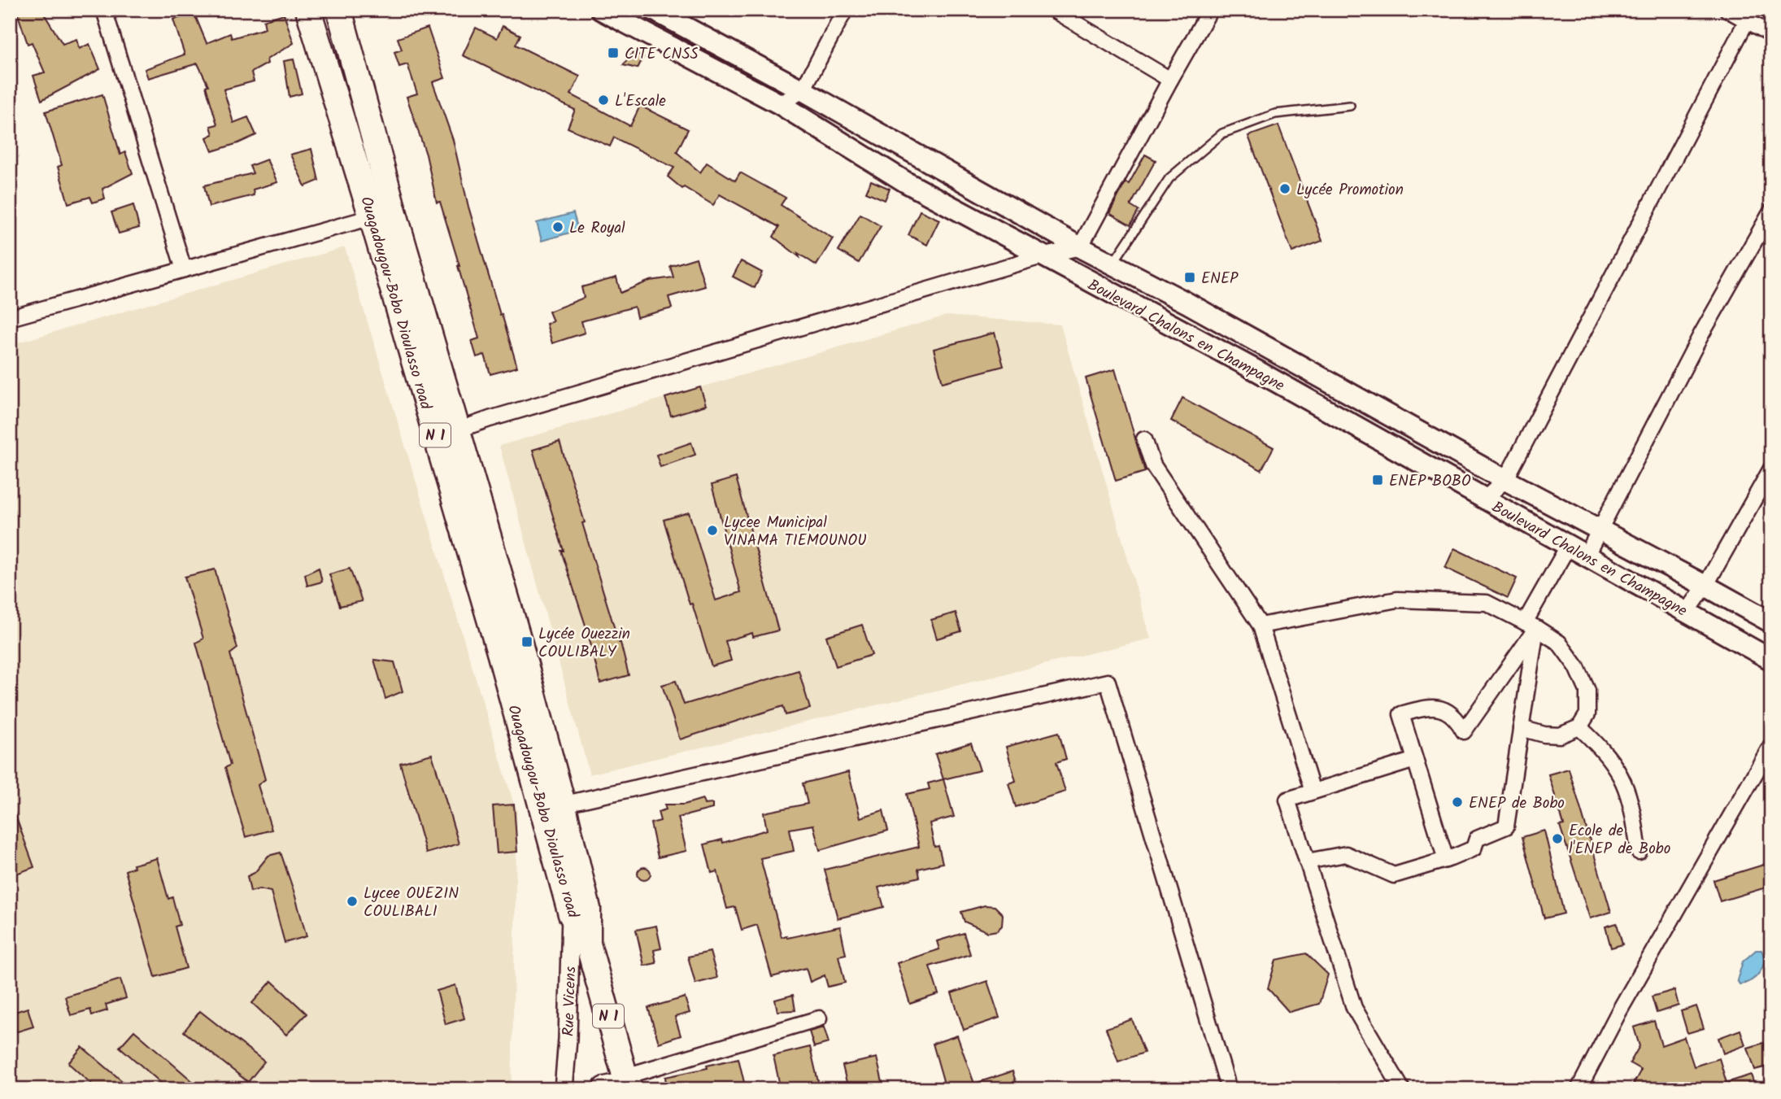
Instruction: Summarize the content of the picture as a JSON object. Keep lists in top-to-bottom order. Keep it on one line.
{"streets":{"highway":["Ouagadougou-Bobo Dioulasso road","N 1"],"main road":["Boulevard Chalons en Champagne"],"street":["Rue Vicens"]},"crossings":[["Ouagadougou-Bobo Dioulasso road","N 1"],["Ouagadougou-Bobo Dioulasso road","Rue Vicens"]],"places":{"transit":["CITE CNSS","ENEP","ENEP BOBO","Lycée Ouezzin COULIBALY"],"other":["L'Escale","Lycée Promotion","Le Royal","Lycee Municipal VINAMA TIEMOUNOU","ENEP de Bobo","Ecole de l'ENEP de Bobo","Lycee OUEZIN COULIBALI"]}}
